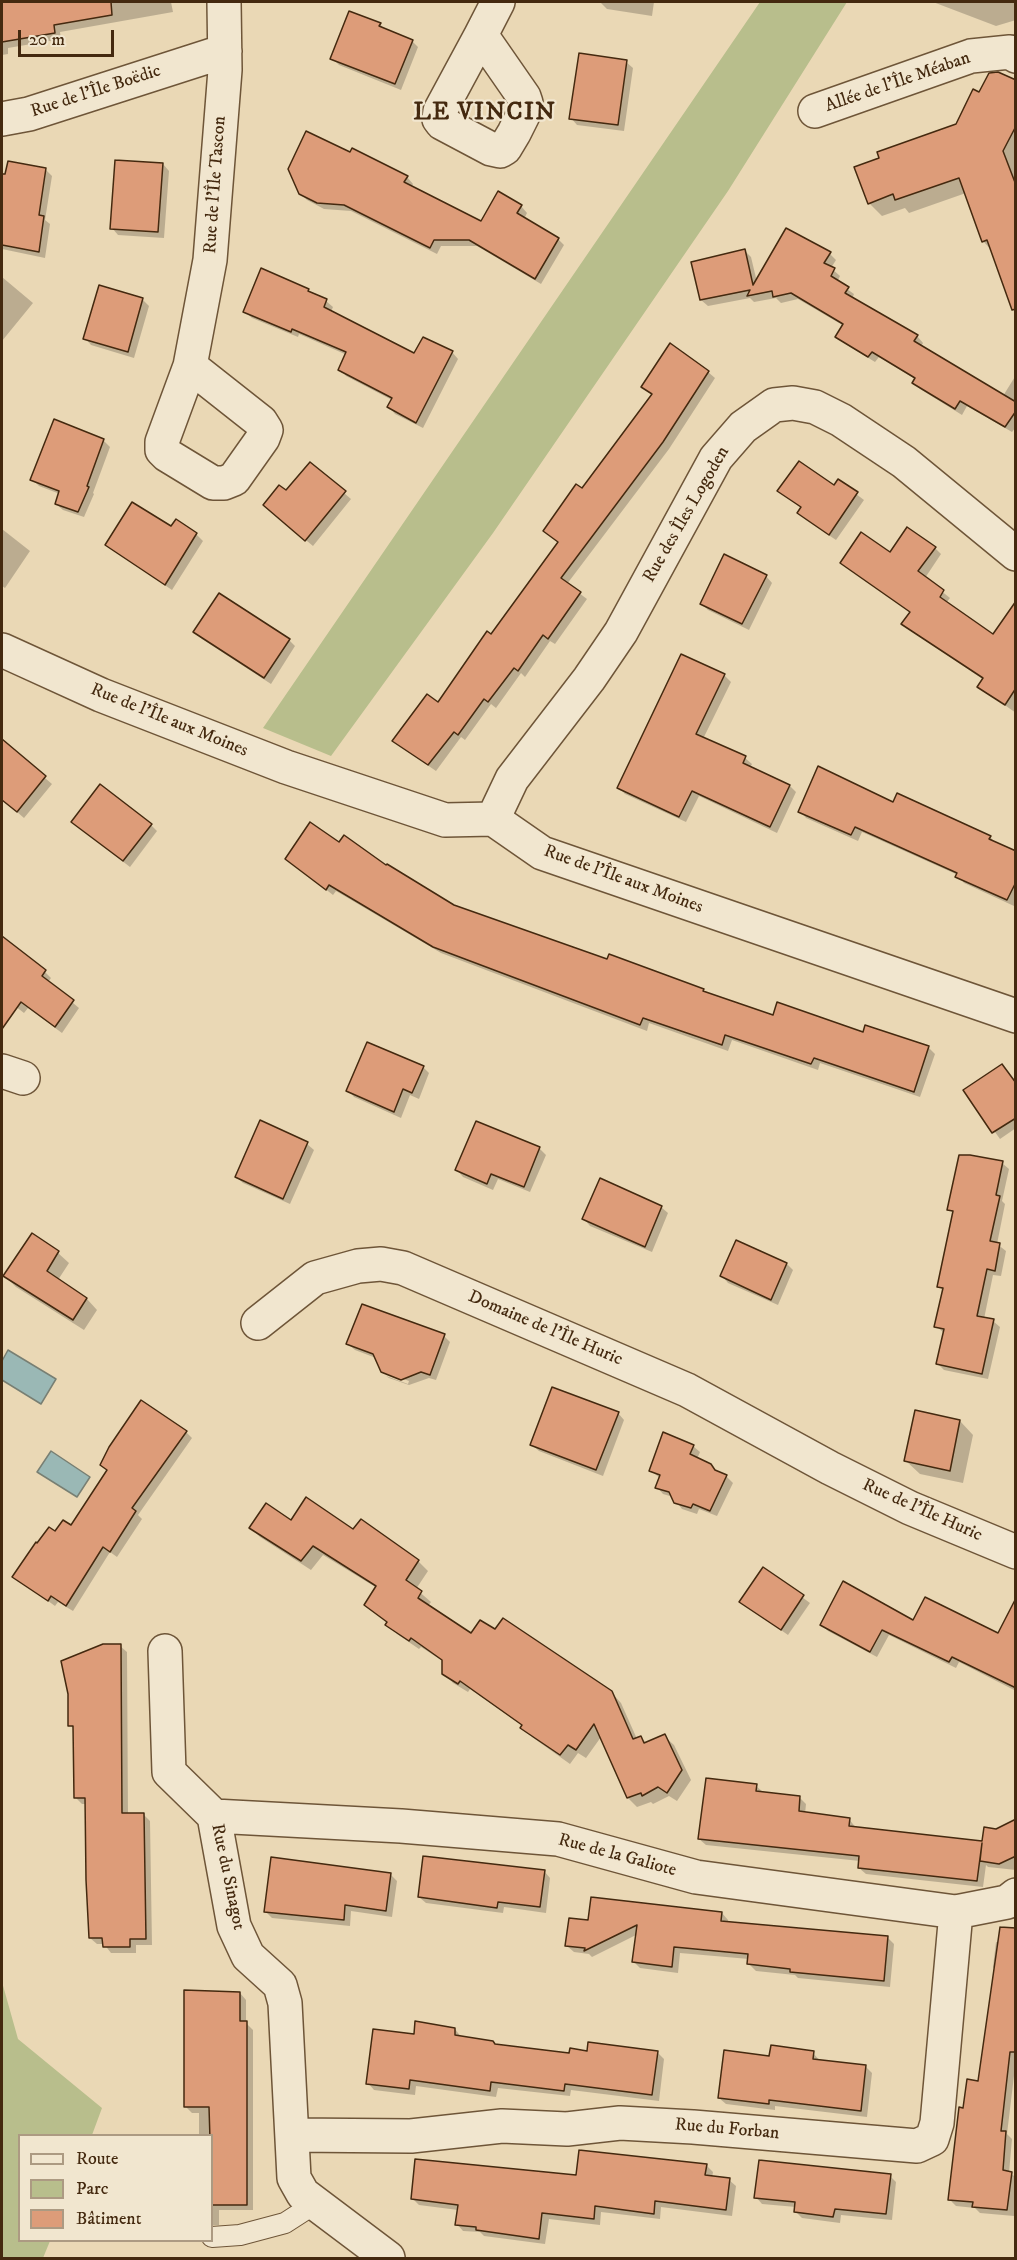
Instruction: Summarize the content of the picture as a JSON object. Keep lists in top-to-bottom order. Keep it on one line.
{"streets":{"street":["Allée de l'Île Méaban","Rue de l'Île Boëdic","Rue de l'Île Tascon","Rue des Îles Logoden","Rue de l'Île aux Moines","Domaine de l'Île Huric","Rue de l'Île Huric","Rue de la Galiote","Rue du Sinagot","Rue du Forban"]},"crossings":[["Rue de l'Île Boëdic","Rue de l'Île Tascon"],["Rue des Îles Logoden","Rue de l'Île aux Moines"],["Domaine de l'Île Huric","Rue de l'Île Huric"],["Rue de la Galiote","Rue du Sinagot"],["Rue de la Galiote","Rue du Forban"],["Rue du Sinagot","Rue du Forban"]],"districts":["LE VINCIN"],"legend":["Route","Parc","Bâtiment"],"scale_bar":"20 m"}
